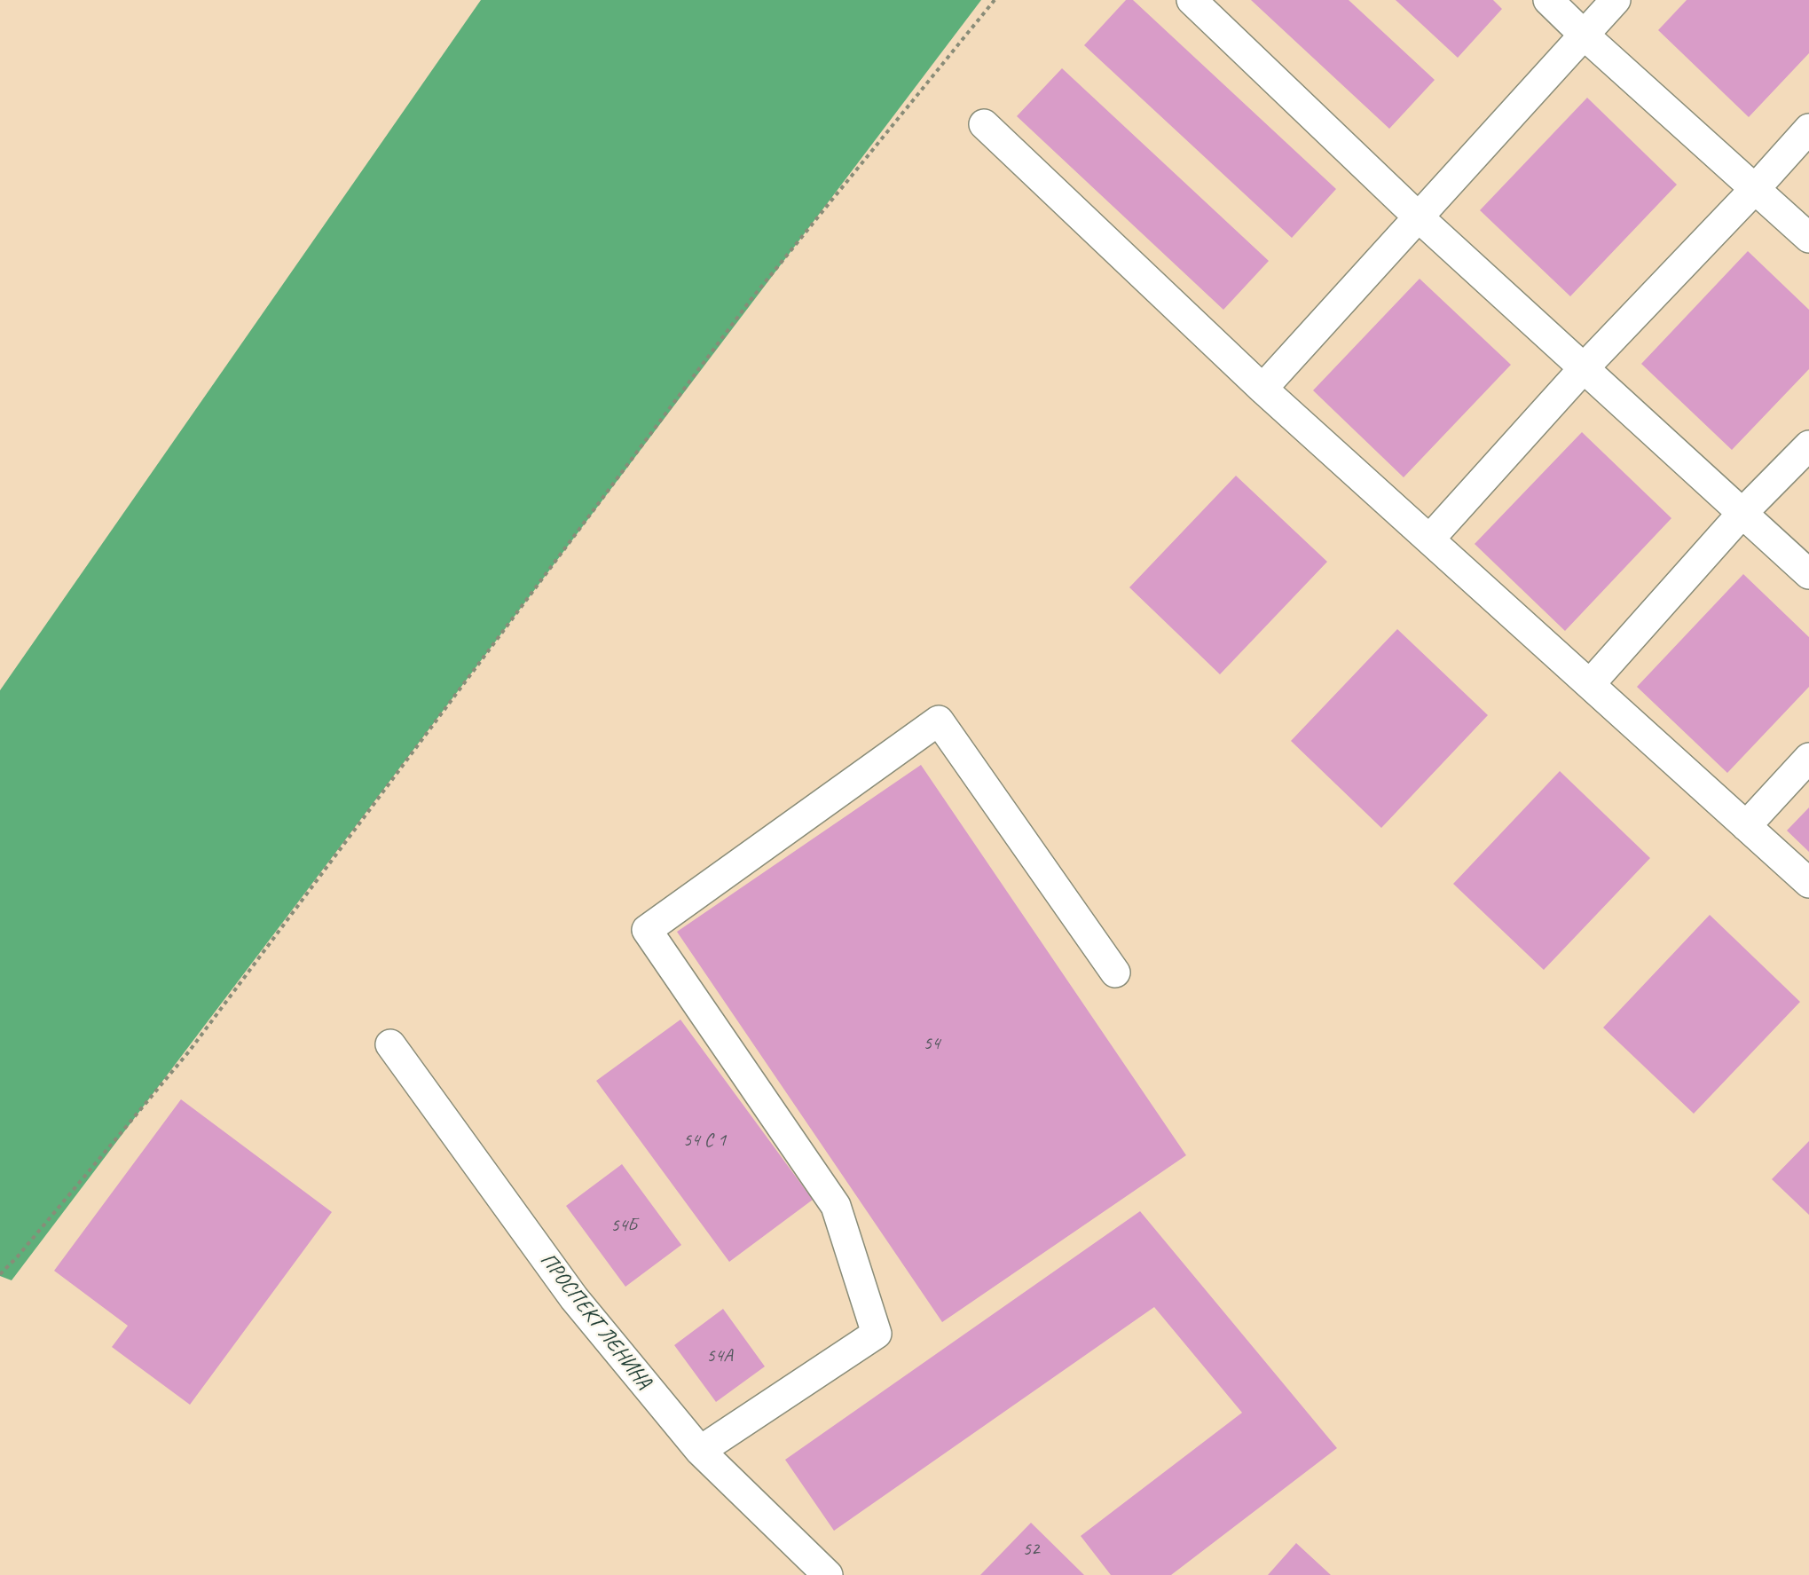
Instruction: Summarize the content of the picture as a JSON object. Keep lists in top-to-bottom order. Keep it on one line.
{"streets":{"street":["ПРОСПЕКТ ЛЕНИНА"]},"house_numbers":["54","54 С 1","54Б","54А","52"]}
